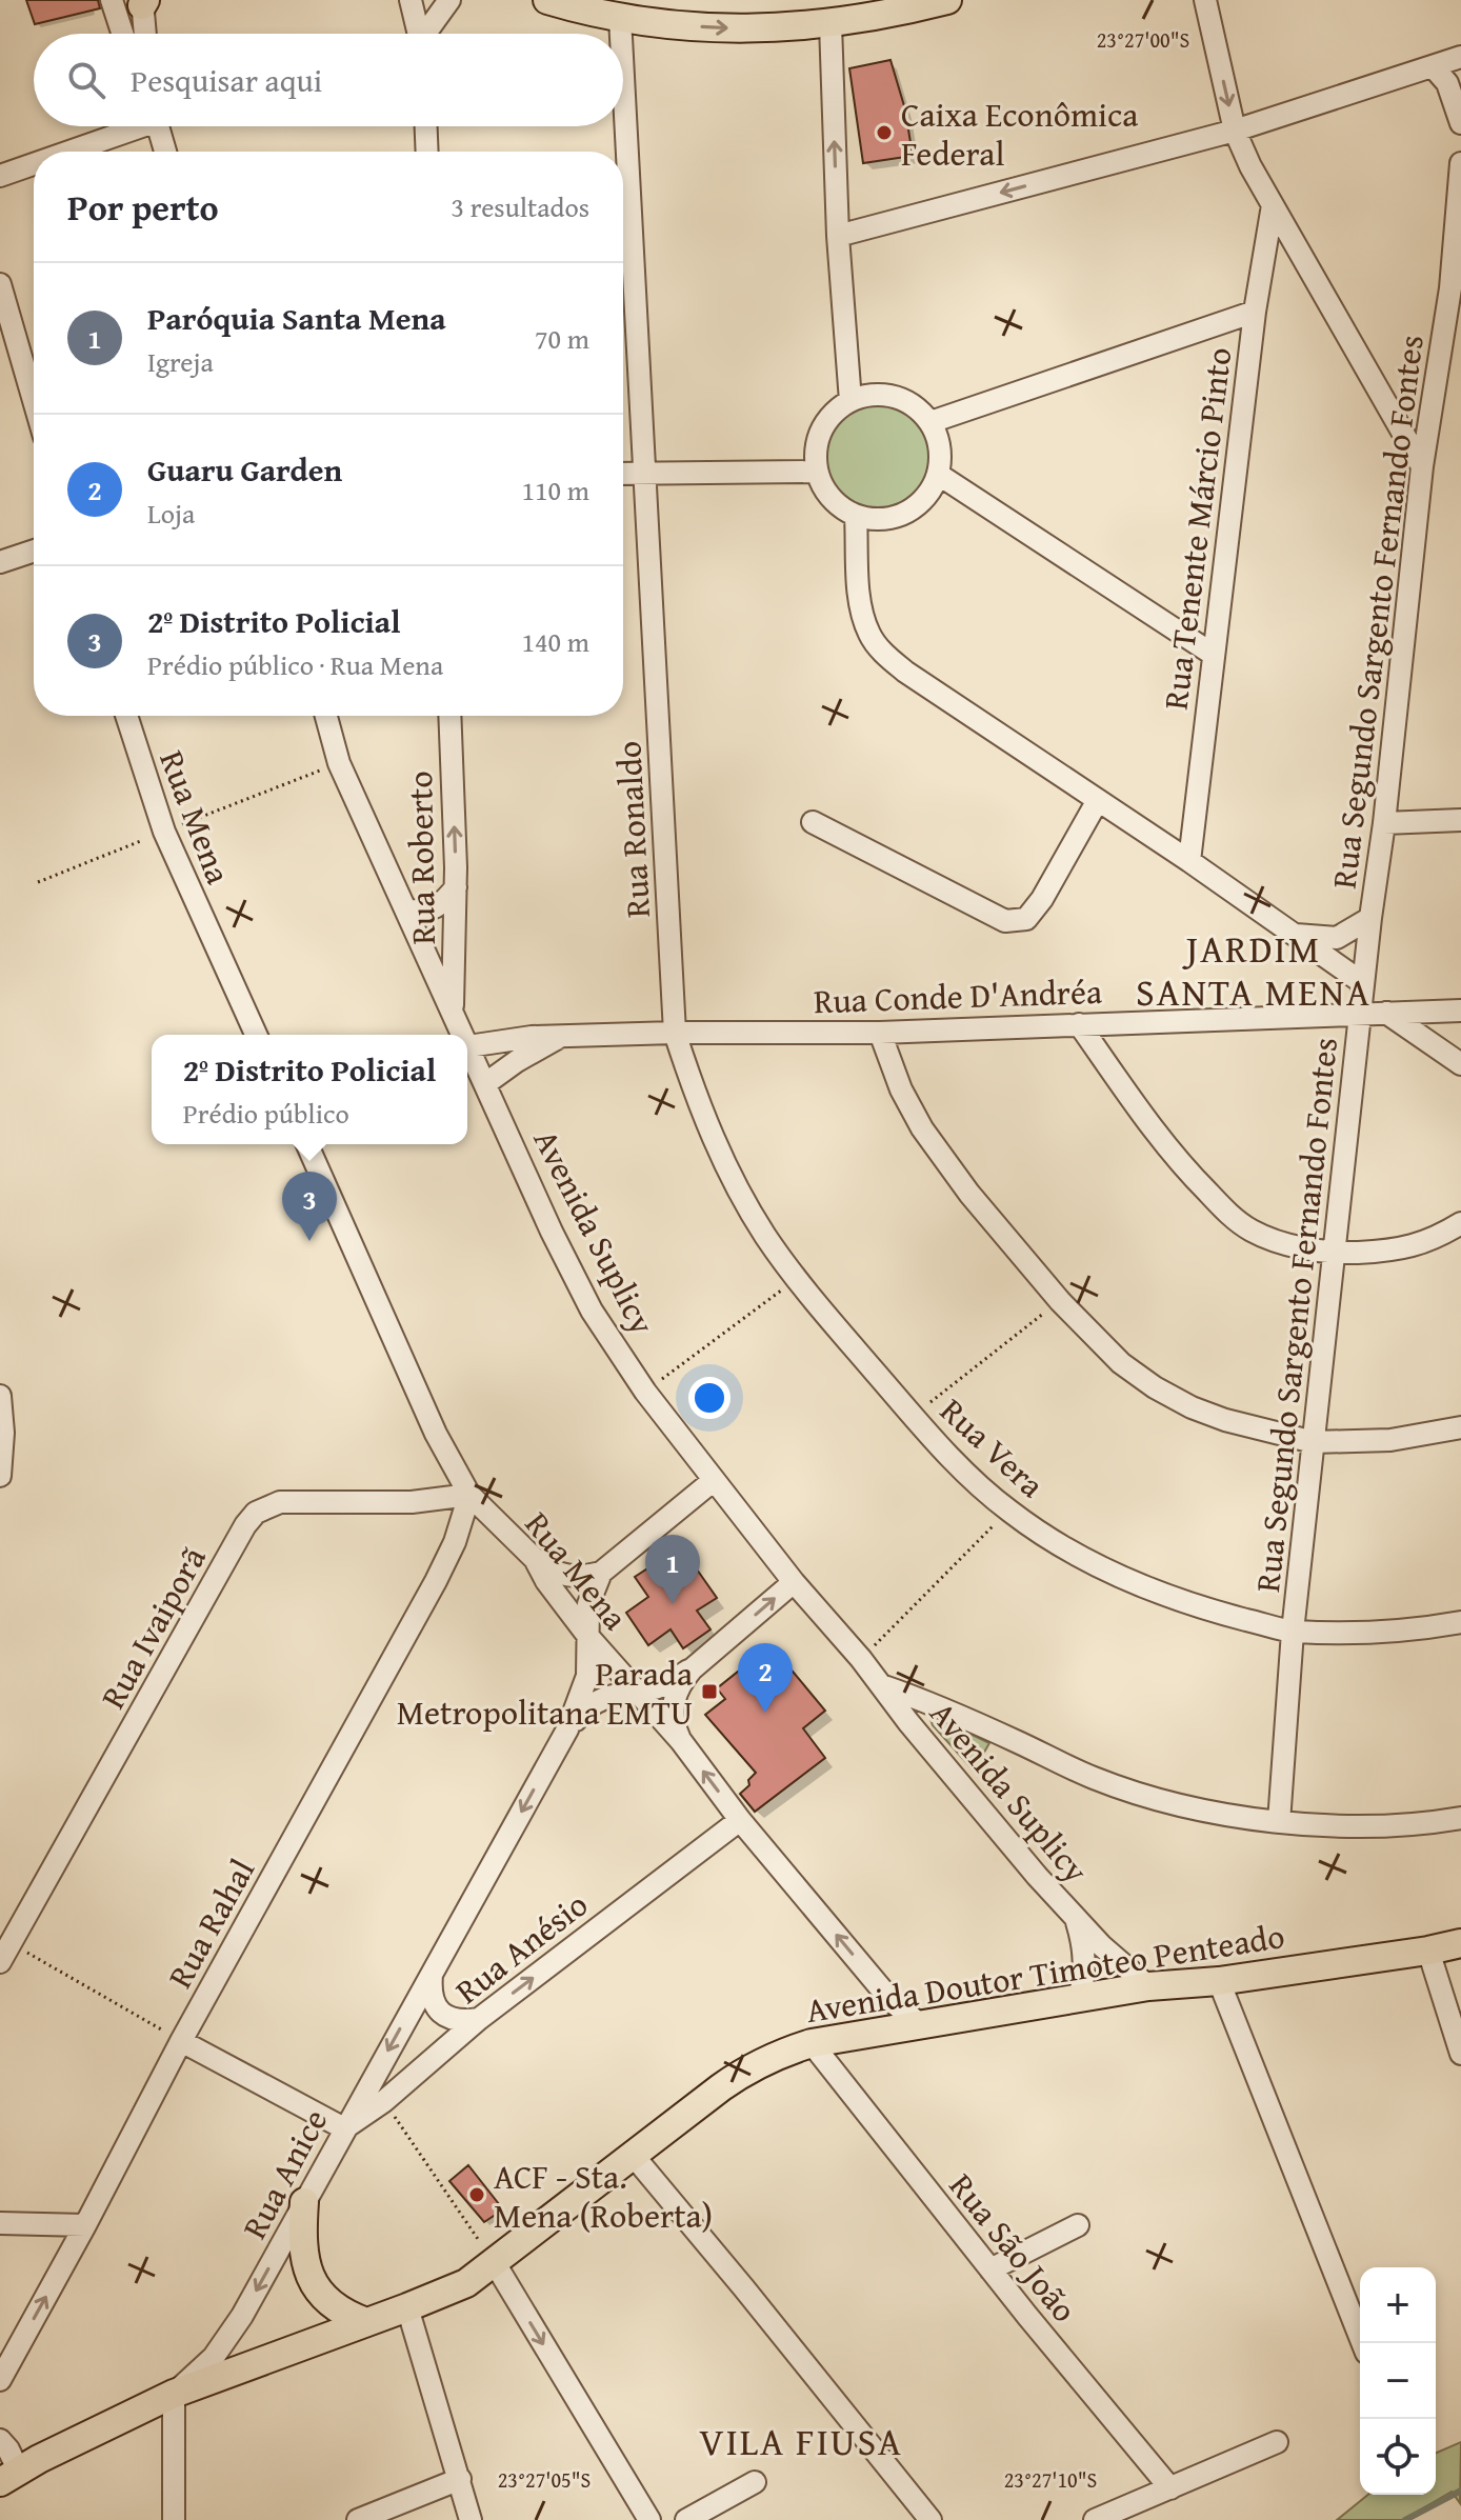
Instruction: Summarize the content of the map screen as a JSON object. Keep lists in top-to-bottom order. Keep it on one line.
{"streets":{"main road":["Avenida Doutor Timoteo Penteado"],"street":["Rua Tenente Márcio Pinto","Rua Segundo Sargento Fernando Fontes","Rua Mena","Rua Ronaldo","Rua Roberto","Rua Conde D'Andréa","Avenida Suplicy","Rua Vera","Rua Ivaiporã","Rua Rahal","Rua Anésio","Rua Anice","Rua São João"]},"crossings":[["Rua Segundo Sargento Fernando Fontes","Rua Conde D'Andréa"],["Rua Segundo Sargento Fernando Fontes","Rua Vera"],["Rua Mena","Rua Ivaiporã"],["Rua Mena","Rua Rahal"],["Rua Mena","Rua Anésio"],["Rua Mena","Avenida Doutor Timoteo Penteado"],["Rua Mena","Rua Anice"],["Rua Ronaldo","Rua Conde D'Andréa"],["Rua Ronaldo","Rua Vera"],["Rua Roberto","Avenida Suplicy"],["Rua Conde D'Andréa","Avenida Suplicy"],["Rua Conde D'Andréa","Rua Vera"],["Avenida Suplicy","Avenida Doutor Timoteo Penteado"],["Rua Ivaiporã","Rua Rahal"],["Rua Anésio","Rua Anice"],["Avenida Doutor Timoteo Penteado","Rua Anice"],["Avenida Doutor Timoteo Penteado","Rua São João"]],"one_way":["Rua Roberto","Rua Anésio","Rua Anice"],"districts":["JARDIM SANTA MENA","VILA FIUSA"],"places":{"other":["Caixa Econômica Federal","ACF - Sta. Mena (Roberta)"],"transit":["Parada Metropolitana EMTU"]},"page":{"search":"Pesquisar aqui","heading":["Por perto","3 resultados"],"list":[{"mark":"1","name":"Paróquia Santa Mena","note":"Igreja","value":"70 m"},{"mark":"2","name":"Guaru Garden","note":"Loja","value":"110 m"},{"mark":"3","name":"2º Distrito Policial","note":"Prédio público · Rua Mena","value":"140 m"}],"popup":["2º Distrito Policial","Prédio público"],"pins":["3","1","2"],"map_buttons":["+","−"]},"coordinates":["23°27'00\"S","23°27'05\"S","23°27'10\"S"]}
